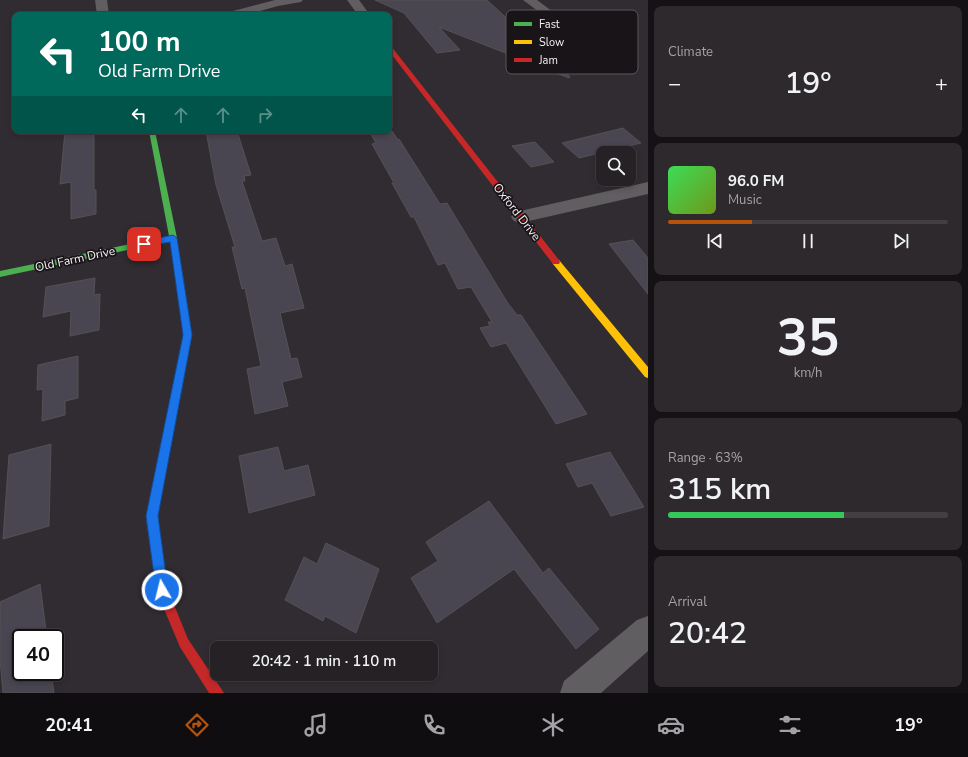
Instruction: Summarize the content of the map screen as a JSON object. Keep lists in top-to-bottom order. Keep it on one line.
{"streets":{"street":["Oxford Drive","Old Farm Drive"]},"legend":["Fast","Slow","Jam"],"page":{"tile":["Climate",["35","km/h"],["Range · 63%","315 km"],["Arrival","20:42"]],"turn":["100 m","Old Farm Drive"],"heat":["−","19°","+"],"song":["96.0 FM","Music"],"limit":"40","trip":"20:42 · 1 min · 110 m","tabs":["20:41","19°"]}}
